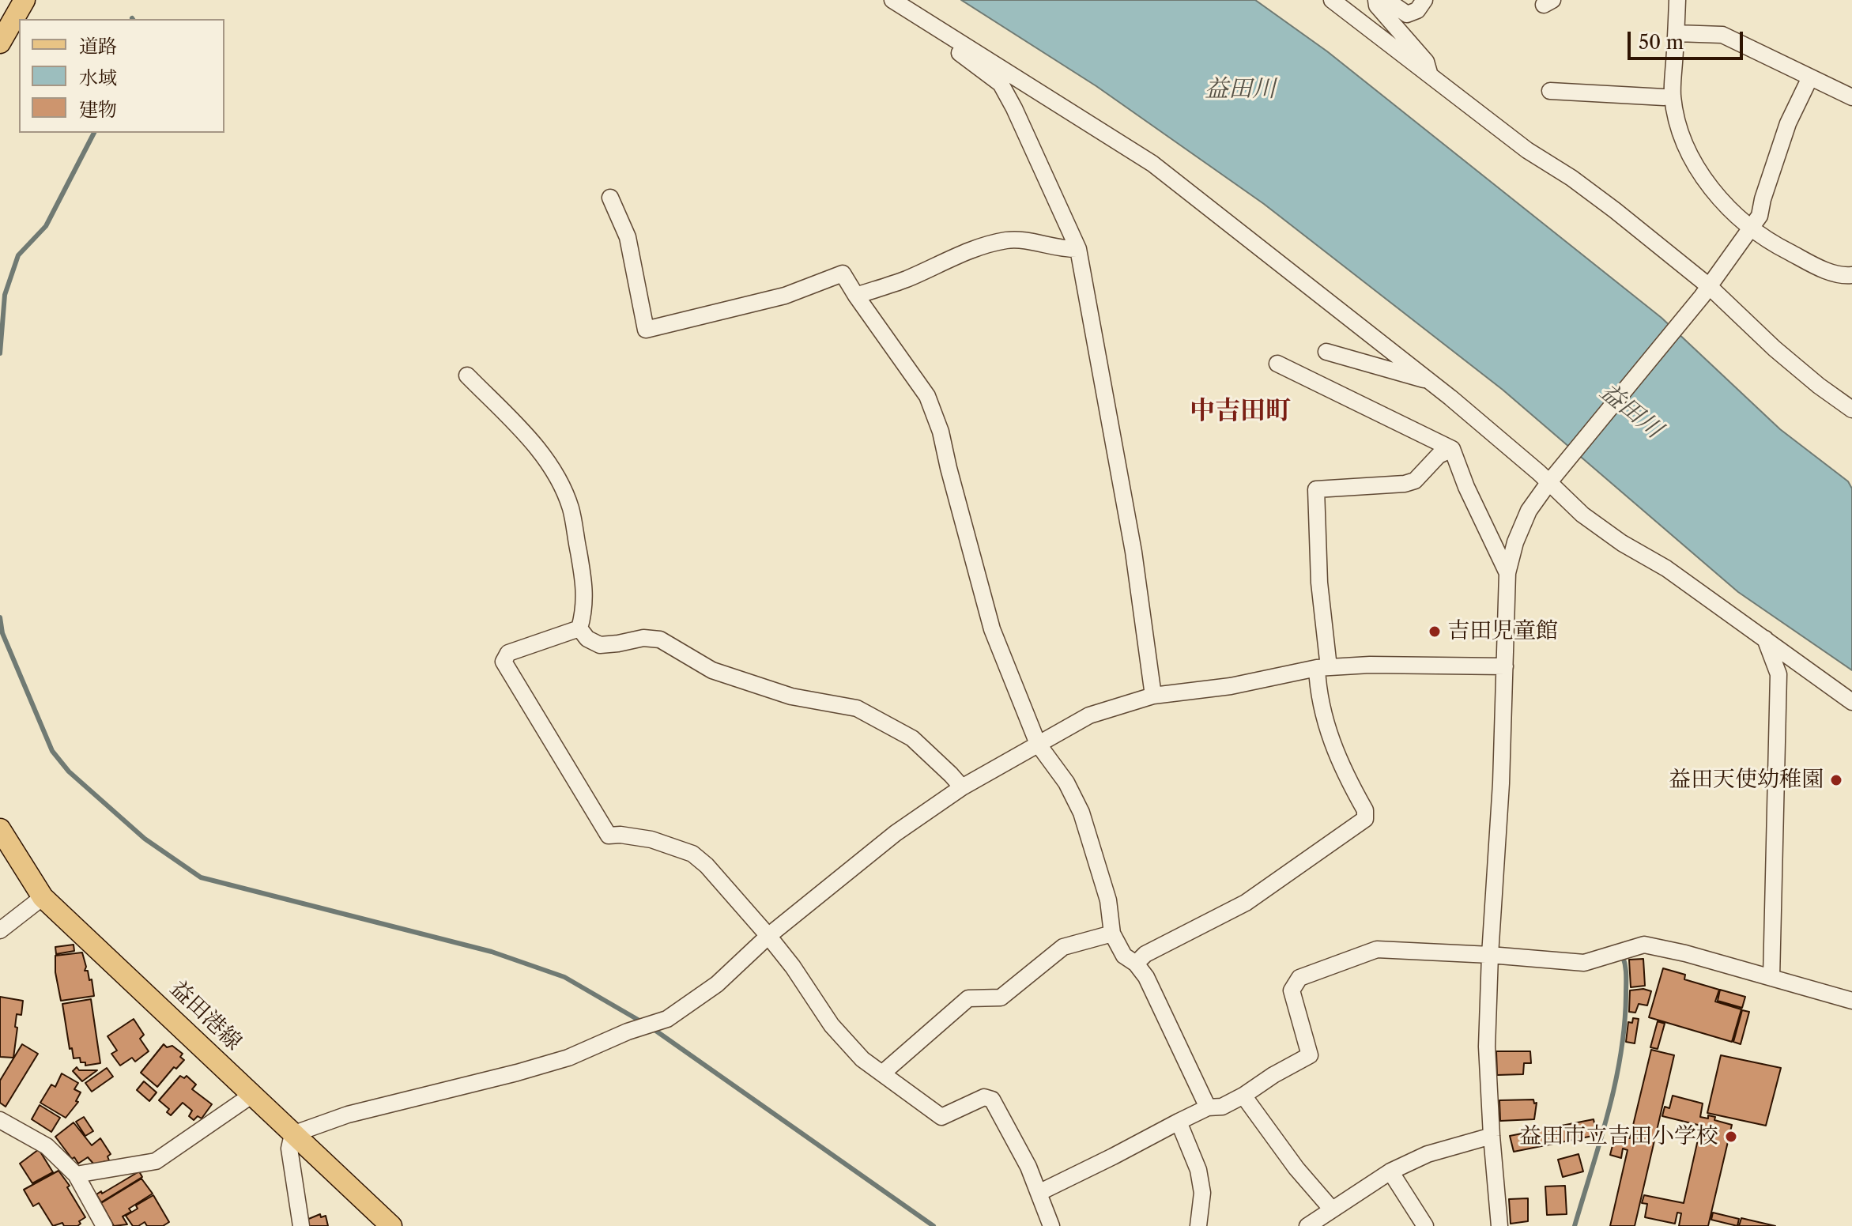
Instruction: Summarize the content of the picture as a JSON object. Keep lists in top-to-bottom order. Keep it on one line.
{"streets":{"main road":["益田港線"]},"districts":["中吉田町"],"water":["益田川"],"places":["吉田児童館","益田天使幼稚園","益田市立吉田小学校"],"legend":["道路","水域","建物"],"scale_bar":"50 m"}
